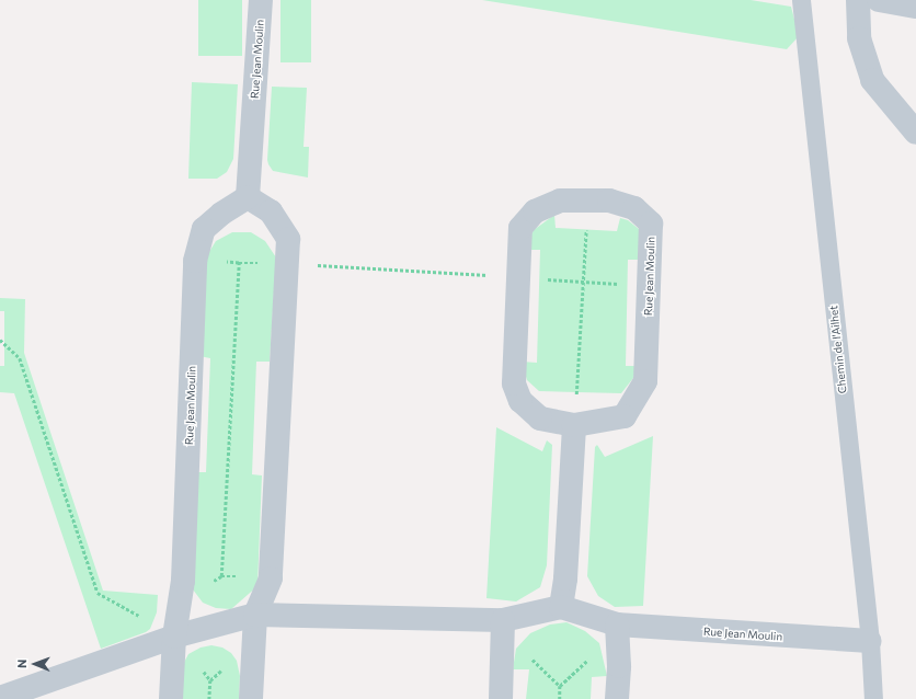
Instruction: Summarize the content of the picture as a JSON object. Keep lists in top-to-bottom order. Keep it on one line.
{"streets":{"street":["Rue Jean Moulin"],"lane":["Chemin de l'Ailhet"]},"crossings":[["Rue Jean Moulin","Chemin de l'Ailhet"]],"north":"left"}
